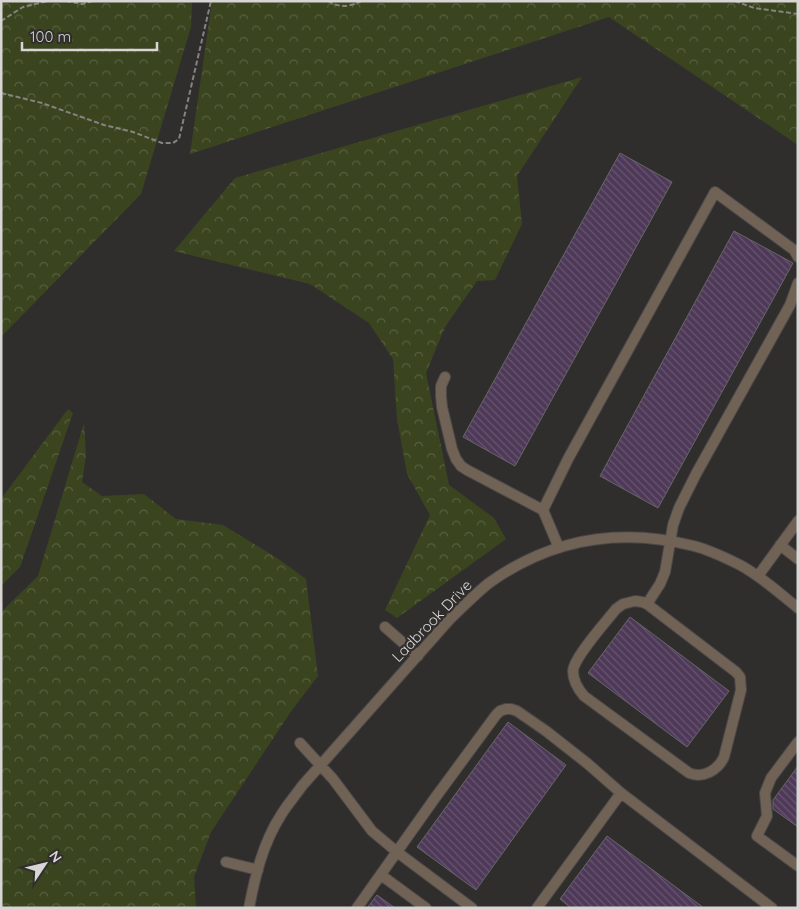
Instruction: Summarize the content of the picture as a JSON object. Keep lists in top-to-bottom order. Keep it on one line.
{"streets":{"street":["Ladbrook Drive"]},"scale_bar":"100 m","north":"top right"}
